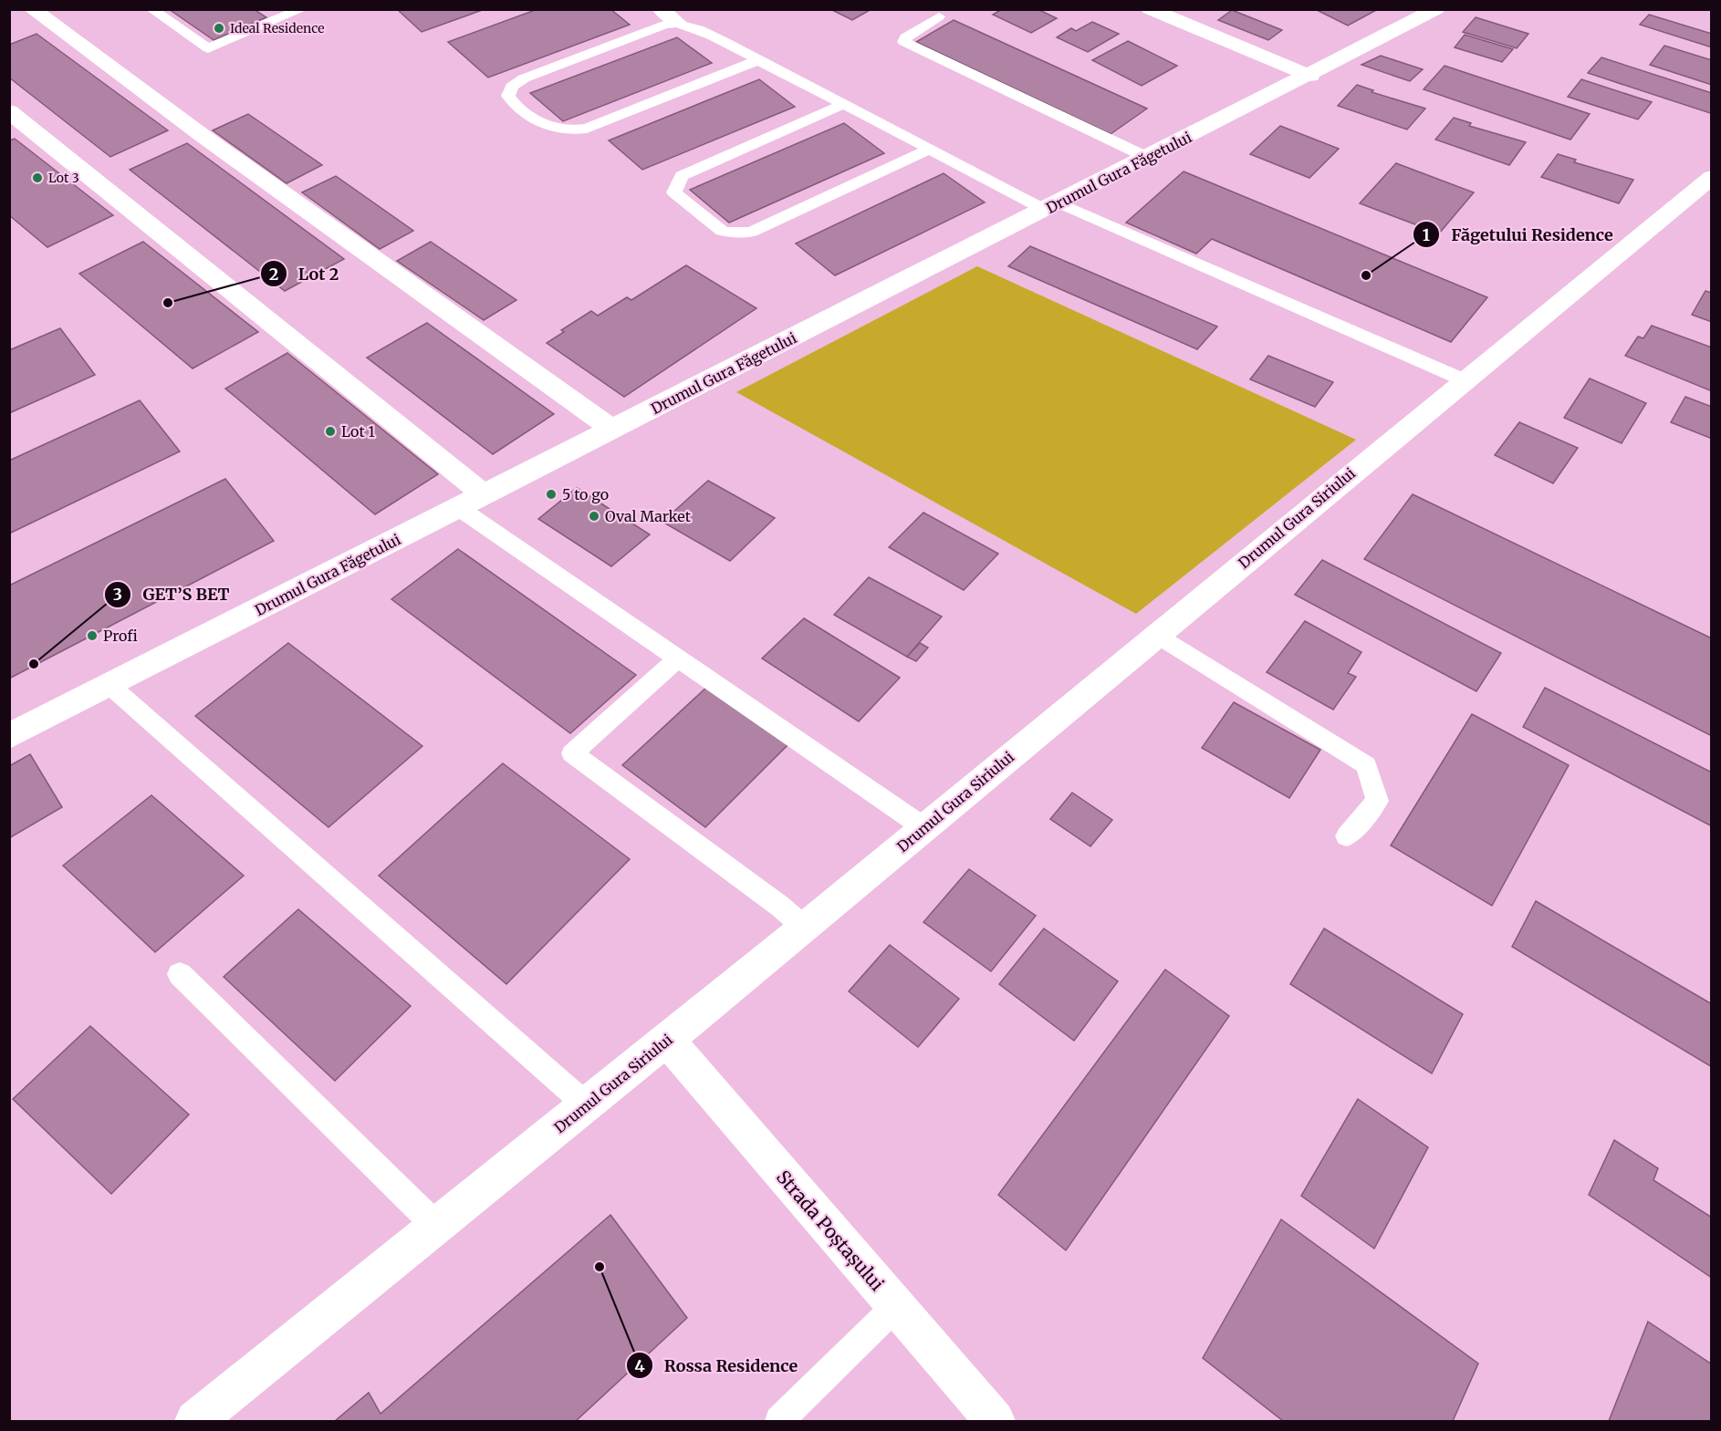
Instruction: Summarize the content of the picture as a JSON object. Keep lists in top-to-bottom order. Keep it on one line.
{"streets":{"street":["Drumul Gura Făgetului","Drumul Gura Siriului","Strada Poștașului"]},"crossings":[["Drumul Gura Siriului","Strada Poștașului"]],"places":["Ideal Residence","Lot 3","Făgetului Residence","Lot 2","Lot 1","5 to go","Oval Market","Profi","GET’S BET","Rossa Residence"]}
